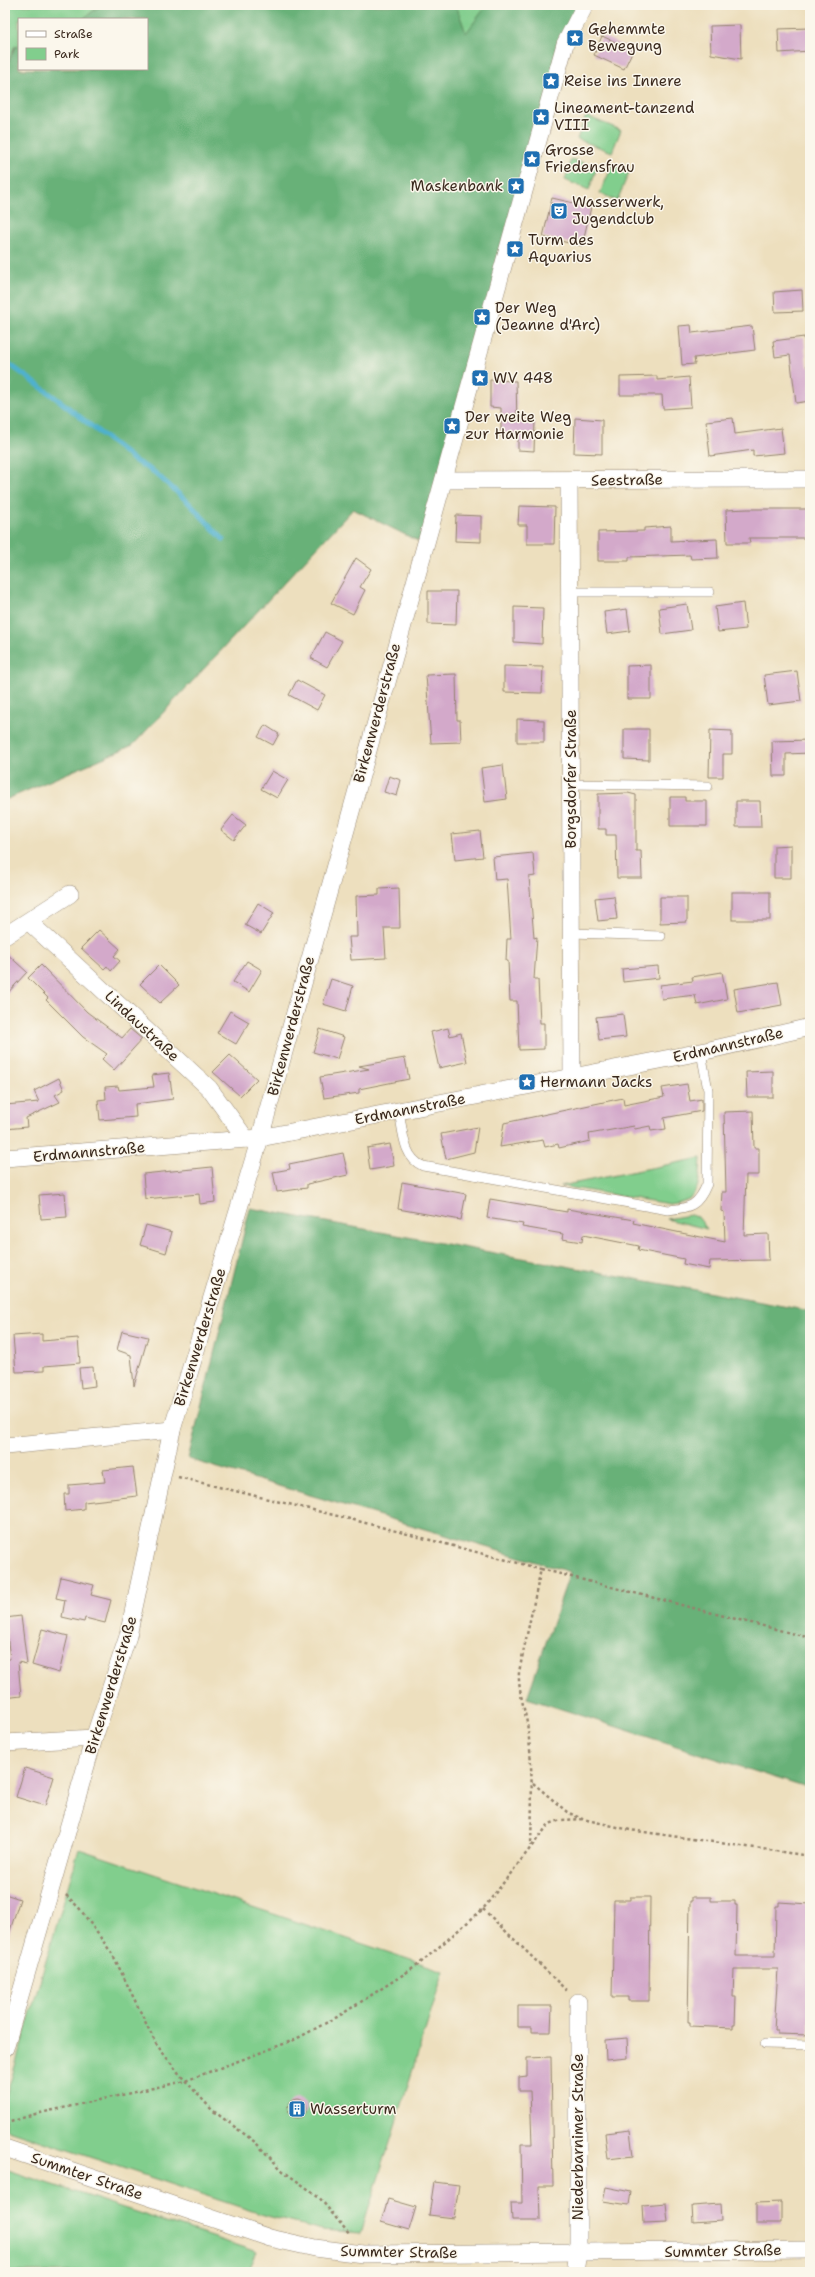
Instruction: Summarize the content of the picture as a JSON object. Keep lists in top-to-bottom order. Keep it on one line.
{"streets":{"street":["Seestraße","Birkenwerderstraße","Borgsdorfer Straße","Lindaustraße","Erdmannstraße","Niederbarnimer Straße","Summter Straße"]},"crossings":[["Seestraße","Birkenwerderstraße"],["Seestraße","Borgsdorfer Straße"],["Birkenwerderstraße","Lindaustraße"],["Birkenwerderstraße","Erdmannstraße"],["Borgsdorfer Straße","Erdmannstraße"],["Lindaustraße","Erdmannstraße"],["Niederbarnimer Straße","Summter Straße"]],"places":{"place":["Gehemmte Bewegung","Reise ins Innere","Lineament-tanzend VIII","Grosse Friedensfrau","Maskenbank","Turm des Aquarius","Der Weg (Jeanne d'Arc)","WV 448","Der weite Weg zur Harmonie","Hermann Jacks"],"theatre":["Wasserwerk, Jugendclub"],"building":["Wasserturm"]},"legend":["Straße","Park"]}
